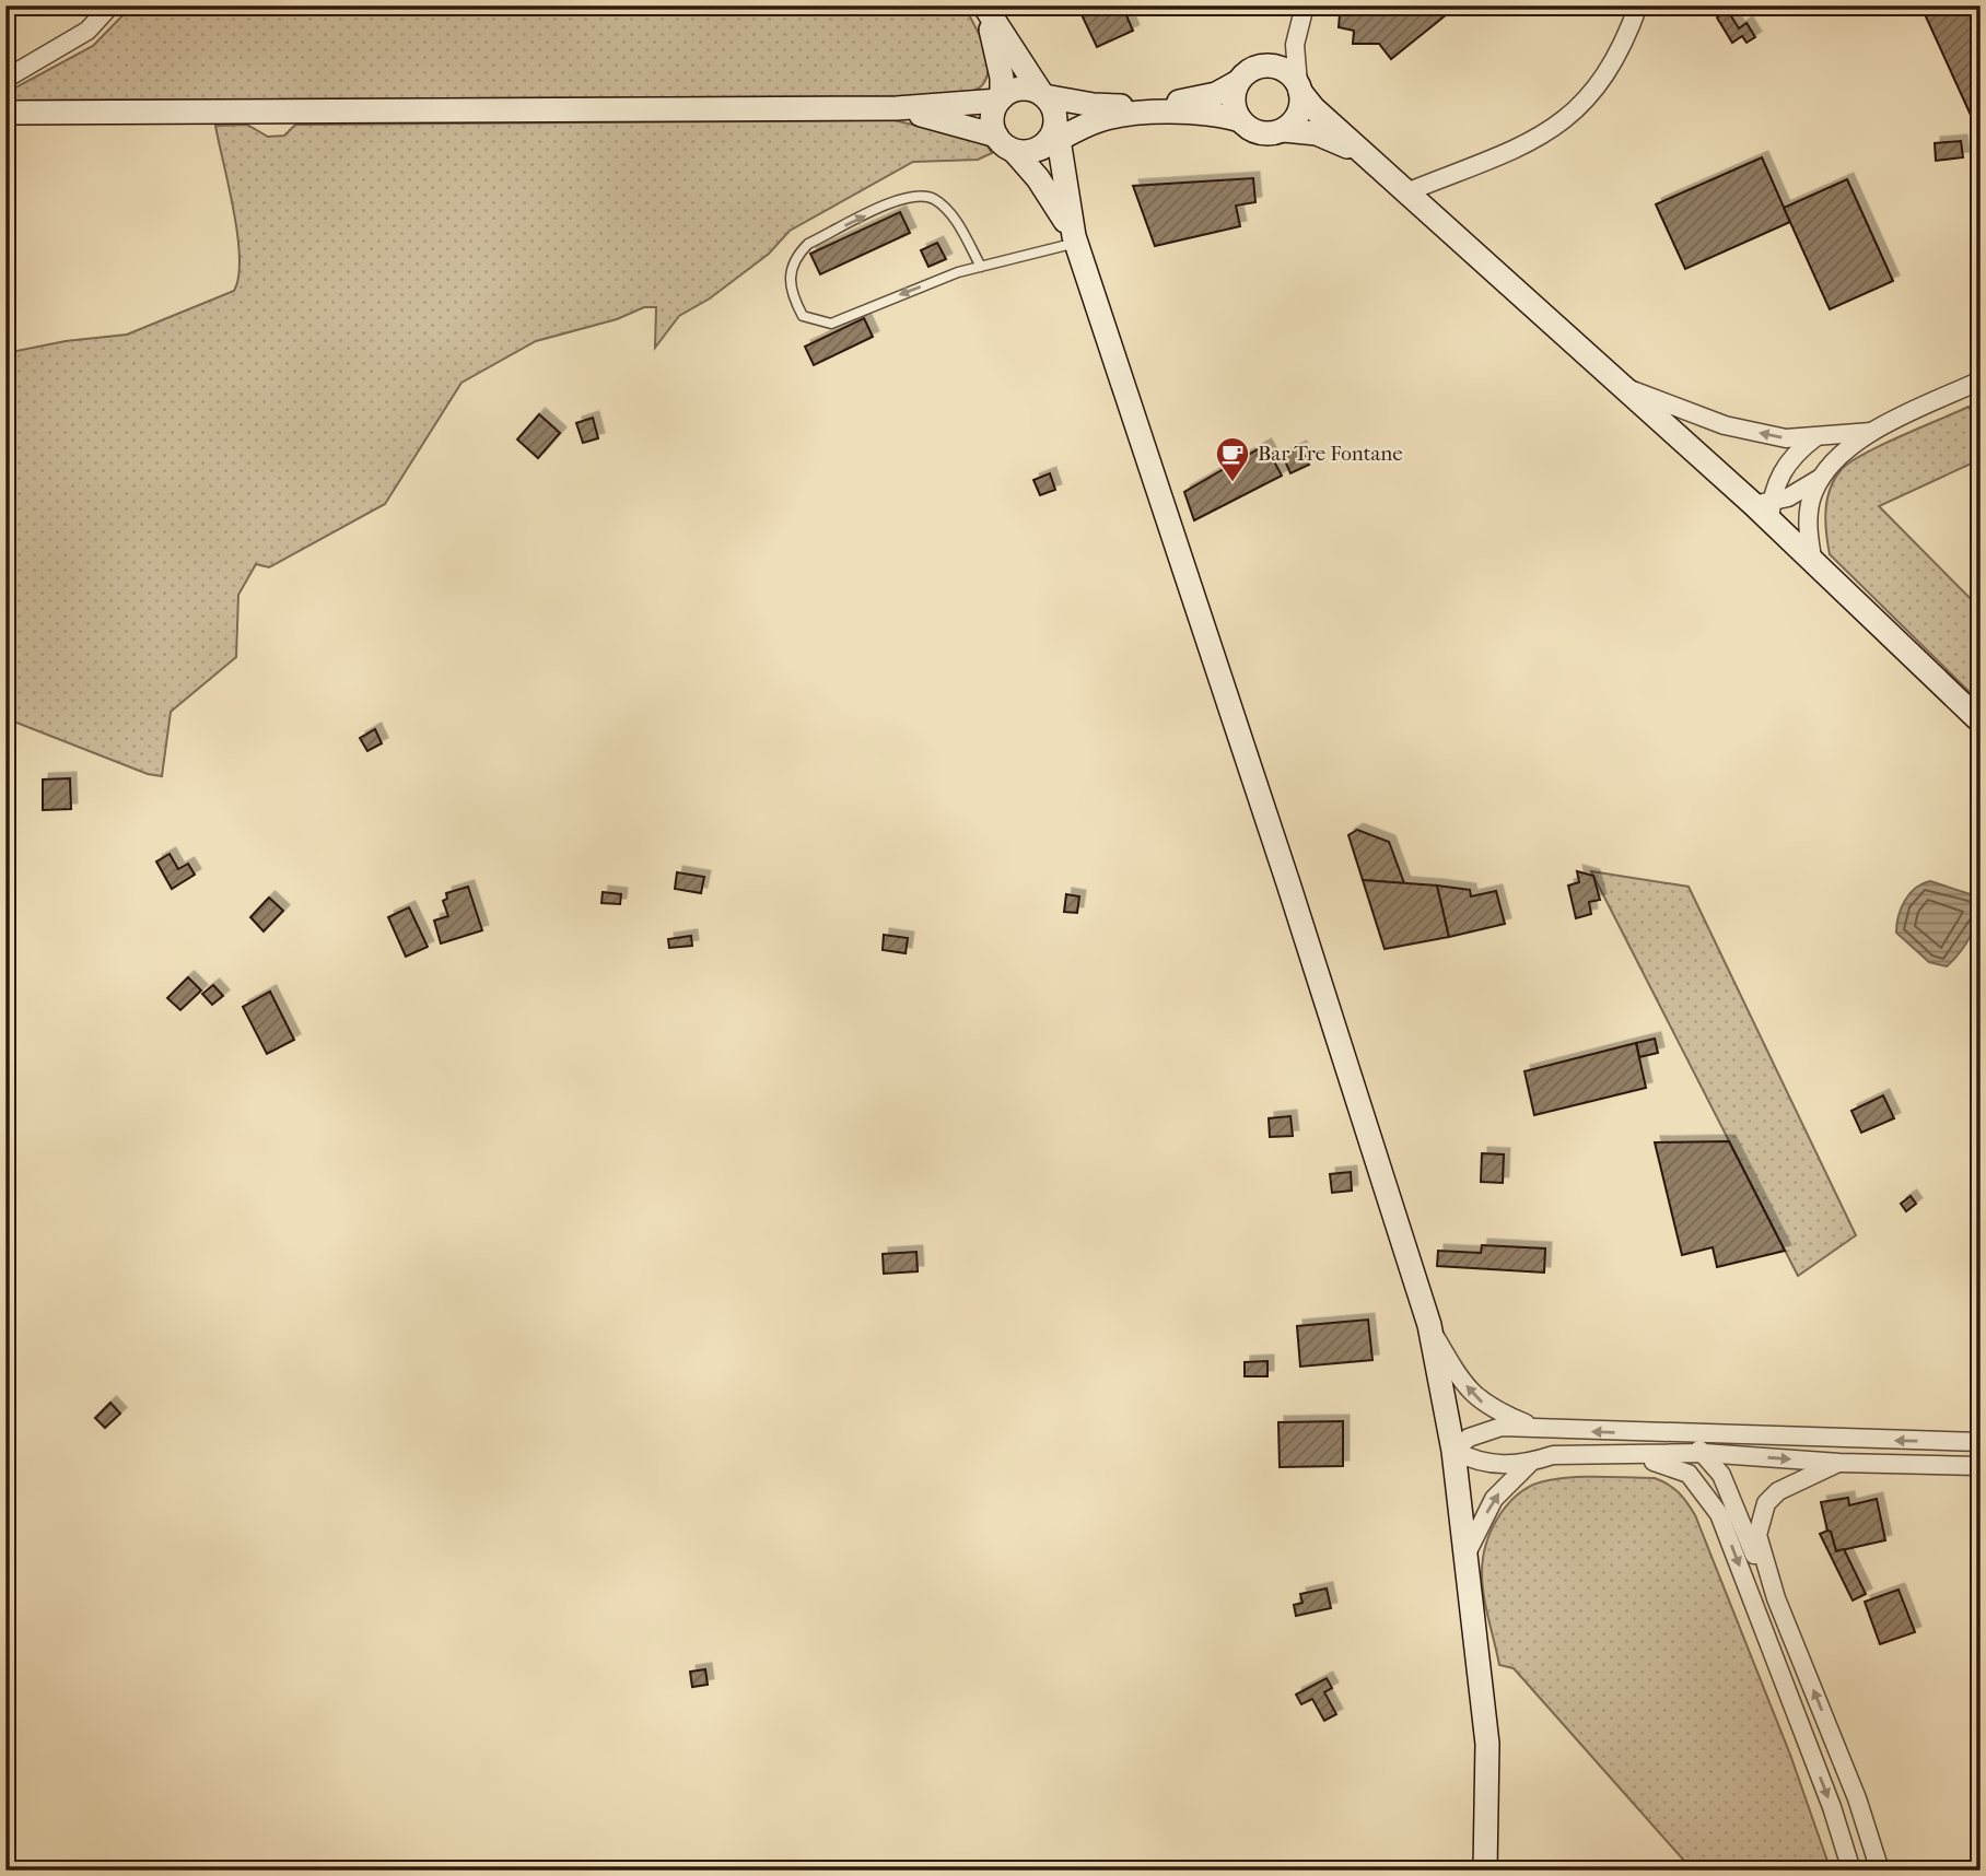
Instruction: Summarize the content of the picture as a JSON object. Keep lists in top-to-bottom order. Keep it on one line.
{"places":{"cafe":["Bar Tre Fontane"]}}
